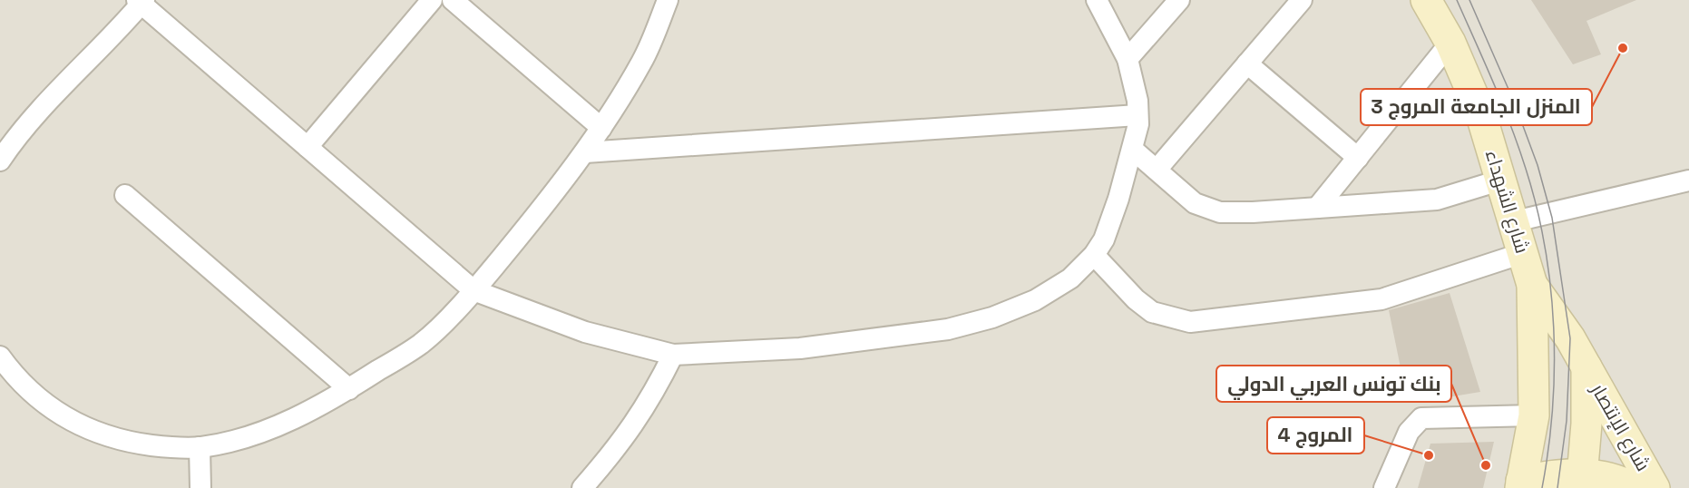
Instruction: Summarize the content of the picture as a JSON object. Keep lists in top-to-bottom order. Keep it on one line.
{"streets":{"main road":["شارع الشهداء","شارع الإنتصار"]},"crossings":[["شارع الشهداء","شارع الإنتصار"]],"places":["المنزل الجامعة المروج 3","المروج 4","بنك تونس العربي الدولي"]}
